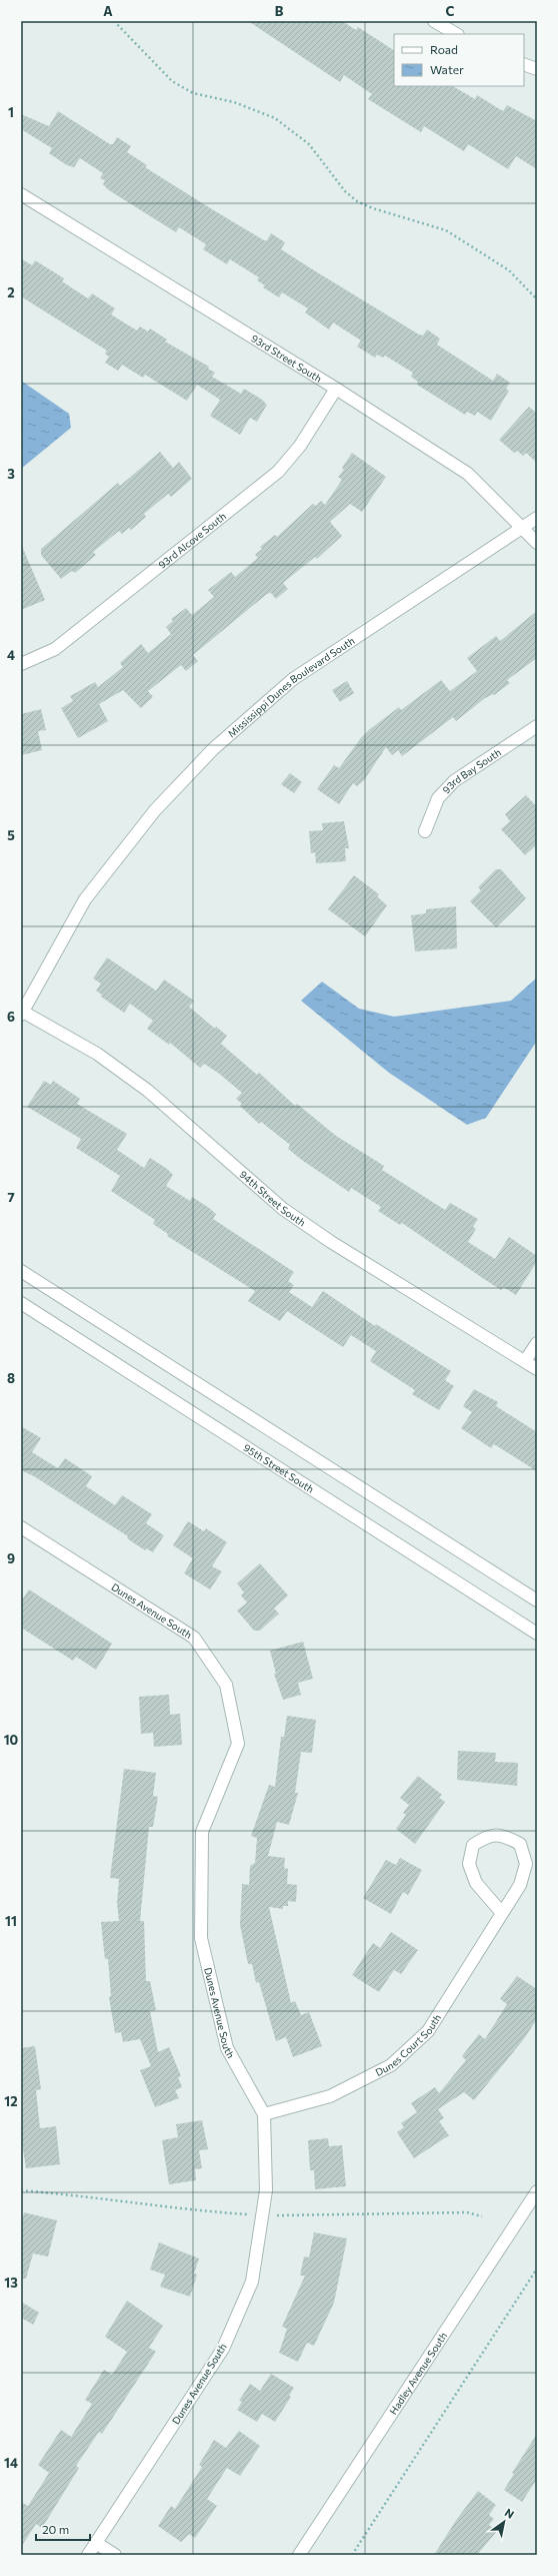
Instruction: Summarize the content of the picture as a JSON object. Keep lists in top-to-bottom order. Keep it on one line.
{"streets":{"street":["93rd Street South","93rd Alcove South","Mississippi Dunes Boulevard South","93rd Bay South","94th Street South","95th Street South","Dunes Avenue South","Dunes Court South","Hadley Avenue South"]},"crossings":[["93rd Street South","93rd Alcove South"],["93rd Street South","Mississippi Dunes Boulevard South"],["Mississippi Dunes Boulevard South","94th Street South"],["Dunes Avenue South","Dunes Court South"]],"legend":["Road","Water"],"scale_bar":"20 m","north":"top right","grid":{"columns":["A","B","C"],"rows":["1","2","3","4","5","6","7","8","9","10","11","12","13","14"]}}
